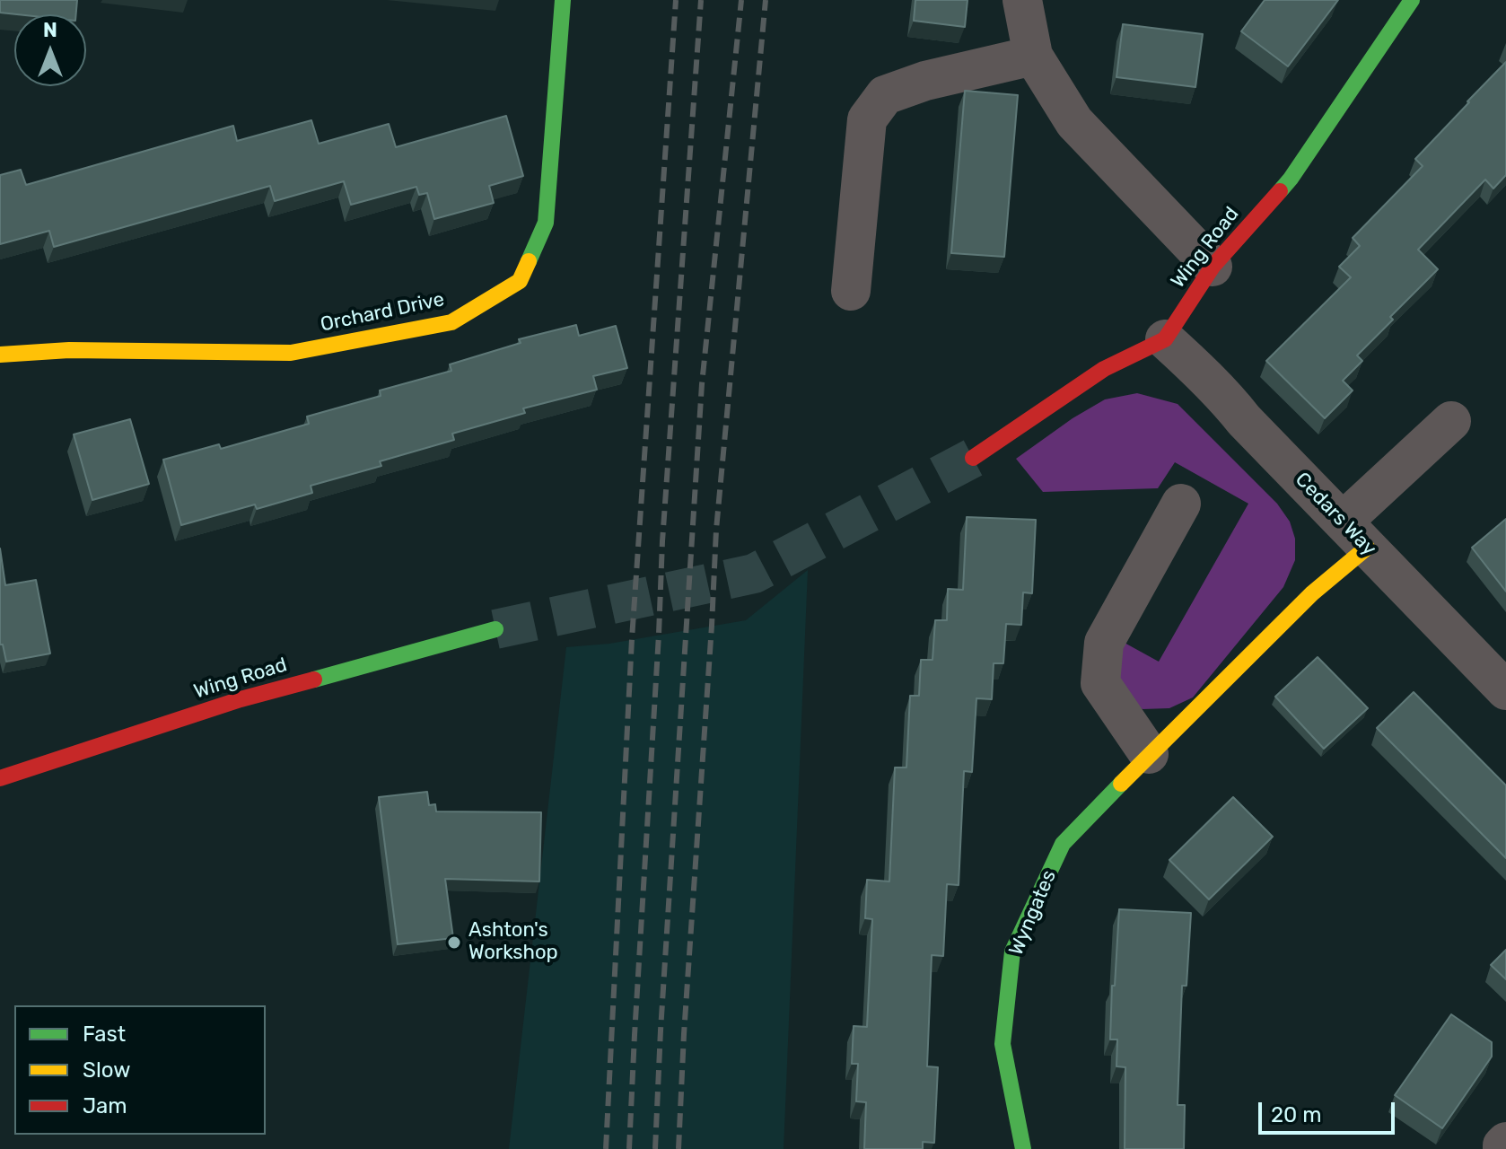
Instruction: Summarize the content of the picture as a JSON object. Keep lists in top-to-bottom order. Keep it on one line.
{"streets":{"street":["Wing Road","Orchard Drive","Cedars Way","Wyngates"]},"crossings":[["Wing Road","Cedars Way"],["Cedars Way","Wyngates"]],"places":["Ashton's Workshop"],"legend":["Fast","Slow","Jam"],"scale_bar":"20 m","north":"top"}
